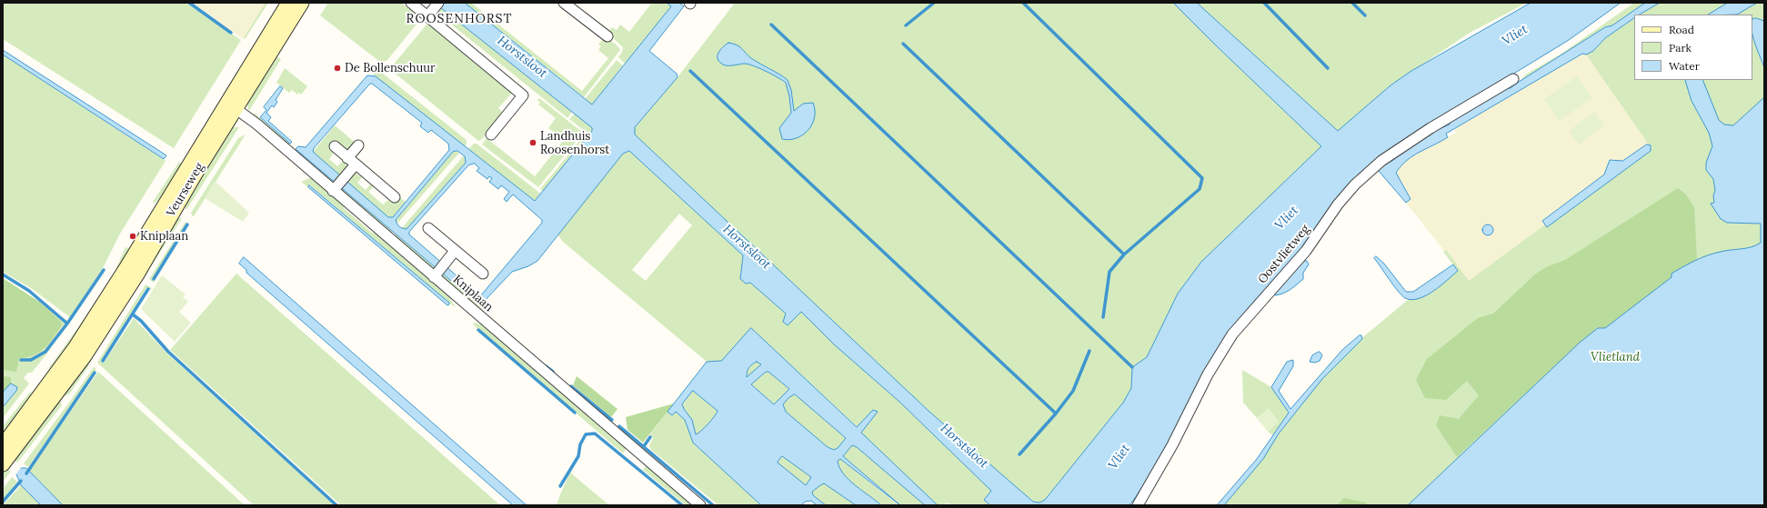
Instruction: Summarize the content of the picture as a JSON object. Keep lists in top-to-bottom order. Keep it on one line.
{"streets":{"main road":["Veurseweg"],"street":["Oostvlietweg","Kniplaan"]},"crossings":[["Veurseweg","Kniplaan"]],"districts":["ROOSENHORST"],"water":["Vliet","Horstsloot"],"parks":["Vlietland"],"places":["De Bollenschuur","Landhuis Roosenhorst","Kniplaan"],"legend":["Road","Park","Water"]}
